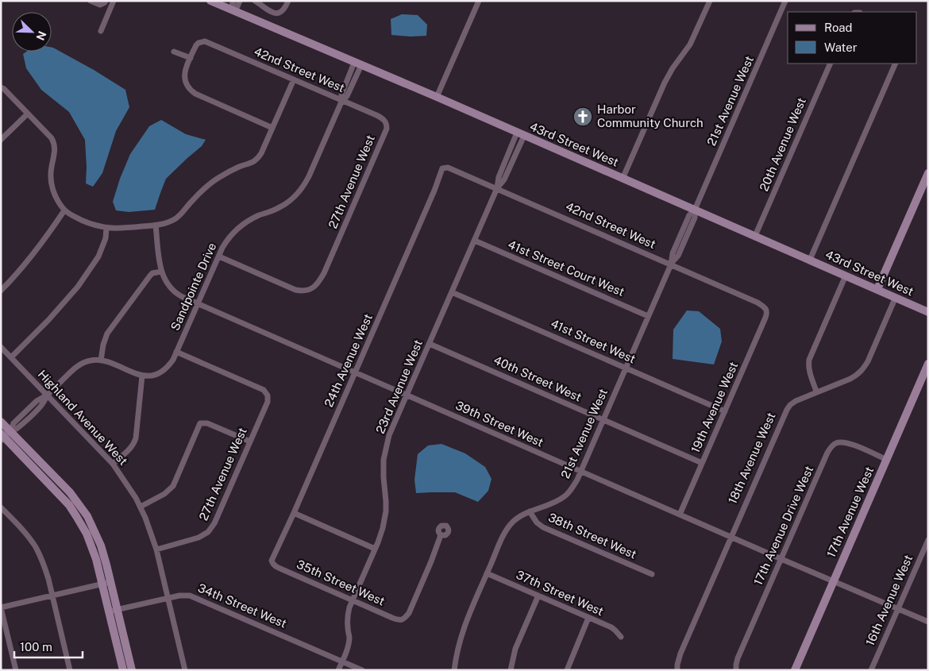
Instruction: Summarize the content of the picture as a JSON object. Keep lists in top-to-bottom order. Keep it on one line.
{"streets":{"street":["42nd Street West","21st Avenue West","43rd Street West","20th Avenue West","27th Avenue West","41st Street Court West","Sandpointe Drive","41st Street West","24th Avenue West","40th Street West","23rd Avenue West","19th Avenue West","Highland Avenue West","39th Street West","18th Avenue West","17th Avenue West","17th Avenue Drive West","38th Street West","35th Street West","37th Street West","16th Avenue West","34th Street West"]},"crossings":[["42nd Street West","21st Avenue West"],["42nd Street West","27th Avenue West"],["42nd Street West","Sandpointe Drive"],["42nd Street West","24th Avenue West"],["42nd Street West","23rd Avenue West"],["42nd Street West","19th Avenue West"],["21st Avenue West","43rd Street West"],["21st Avenue West","41st Street Court West"],["21st Avenue West","41st Street West"],["21st Avenue West","40th Street West"],["21st Avenue West","39th Street West"],["21st Avenue West","38th Street West"],["21st Avenue West","37th Street West"],["43rd Street West","20th Avenue West"],["43rd Street West","Sandpointe Drive"],["43rd Street West","23rd Avenue West"],["43rd Street West","18th Avenue West"],["27th Avenue West","Sandpointe Drive"],["27th Avenue West","Highland Avenue West"],["41st Street Court West","23rd Avenue West"],["Sandpointe Drive","39th Street West"],["41st Street West","23rd Avenue West"],["41st Street West","19th Avenue West"],["24th Avenue West","39th Street West"],["24th Avenue West","35th Street West"],["40th Street West","23rd Avenue West"],["40th Street West","19th Avenue West"],["23rd Avenue West","39th Street West"],["23rd Avenue West","35th Street West"],["23rd Avenue West","34th Street West"],["19th Avenue West","39th Street West"],["Highland Avenue West","34th Street West"],["39th Street West","18th Avenue West"],["39th Street West","17th Avenue West"],["39th Street West","17th Avenue Drive West"],["39th Street West","16th Avenue West"],["17th Avenue West","17th Avenue Drive West"]],"places":{"church":["Harbor Community Church"]},"legend":["Road","Water"],"scale_bar":"100 m","north":"bottom right"}
